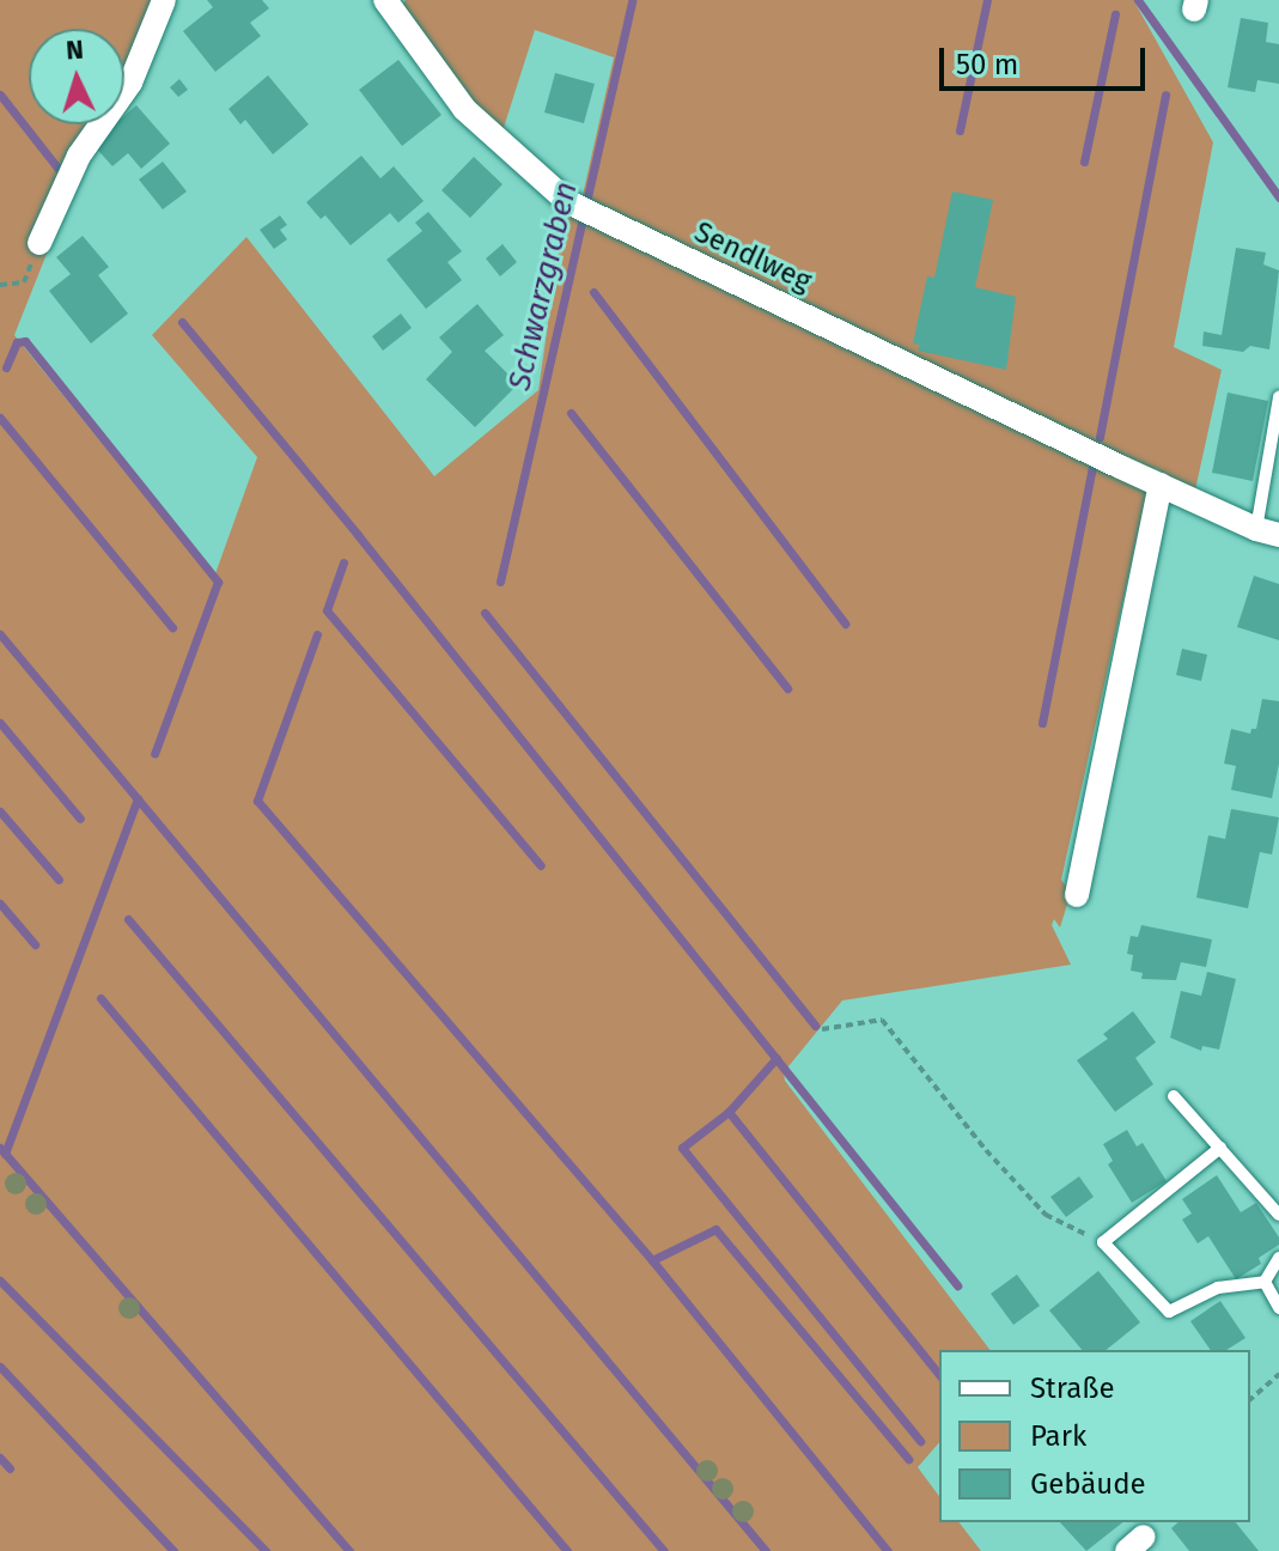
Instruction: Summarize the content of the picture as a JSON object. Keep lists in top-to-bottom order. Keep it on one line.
{"streets":{"street":["Sendlweg"]},"water":["Schwarzgraben"],"legend":["Straße","Park","Gebäude"],"scale_bar":"50 m","north":"top"}
